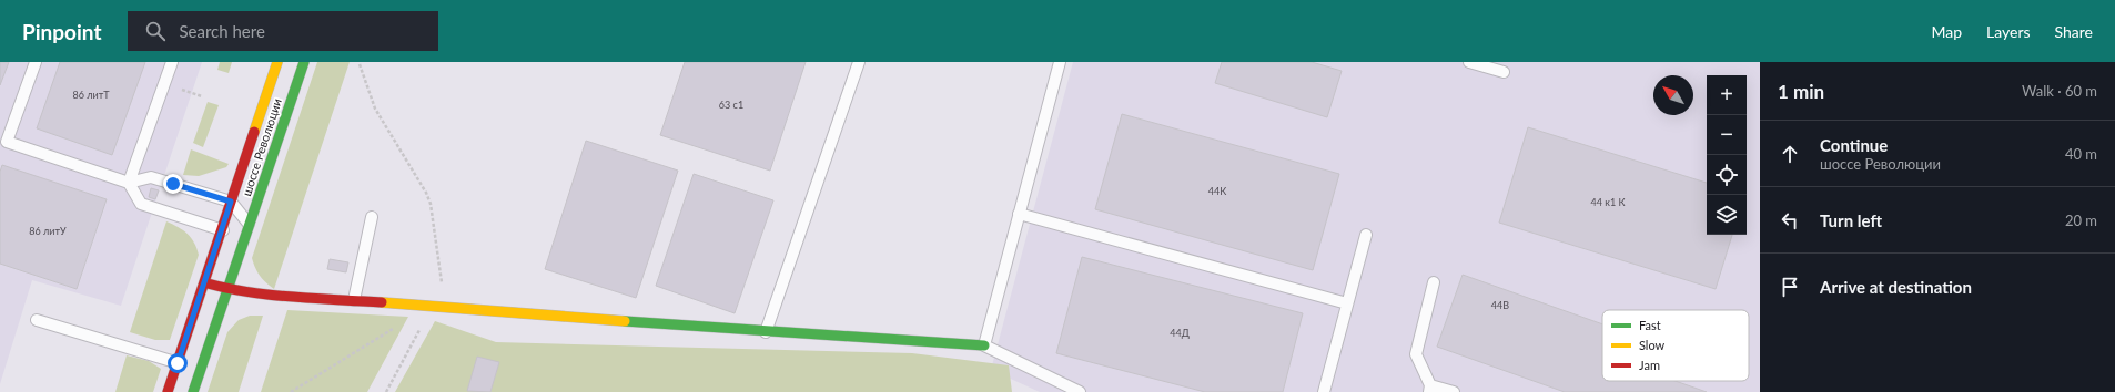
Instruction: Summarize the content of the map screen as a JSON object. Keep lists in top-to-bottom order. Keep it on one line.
{"streets":{"street":["шоссе Революции"]},"house_numbers":["86 литТ","63 с1","44К","44 к1 К","86 литУ","44В","44Д"],"legend":["Fast","Slow","Jam"],"north":"top left","page":{"header":"Pinpoint","search":"Search here","nav":["Map","Layers","Share"],"heading":["1 min","Walk · 60 m"],"map_buttons":["+","−"],"list":[["Continue","шоссе Революции","40 m"],["Turn left","20 m"],"Arrive at destination"]}}
